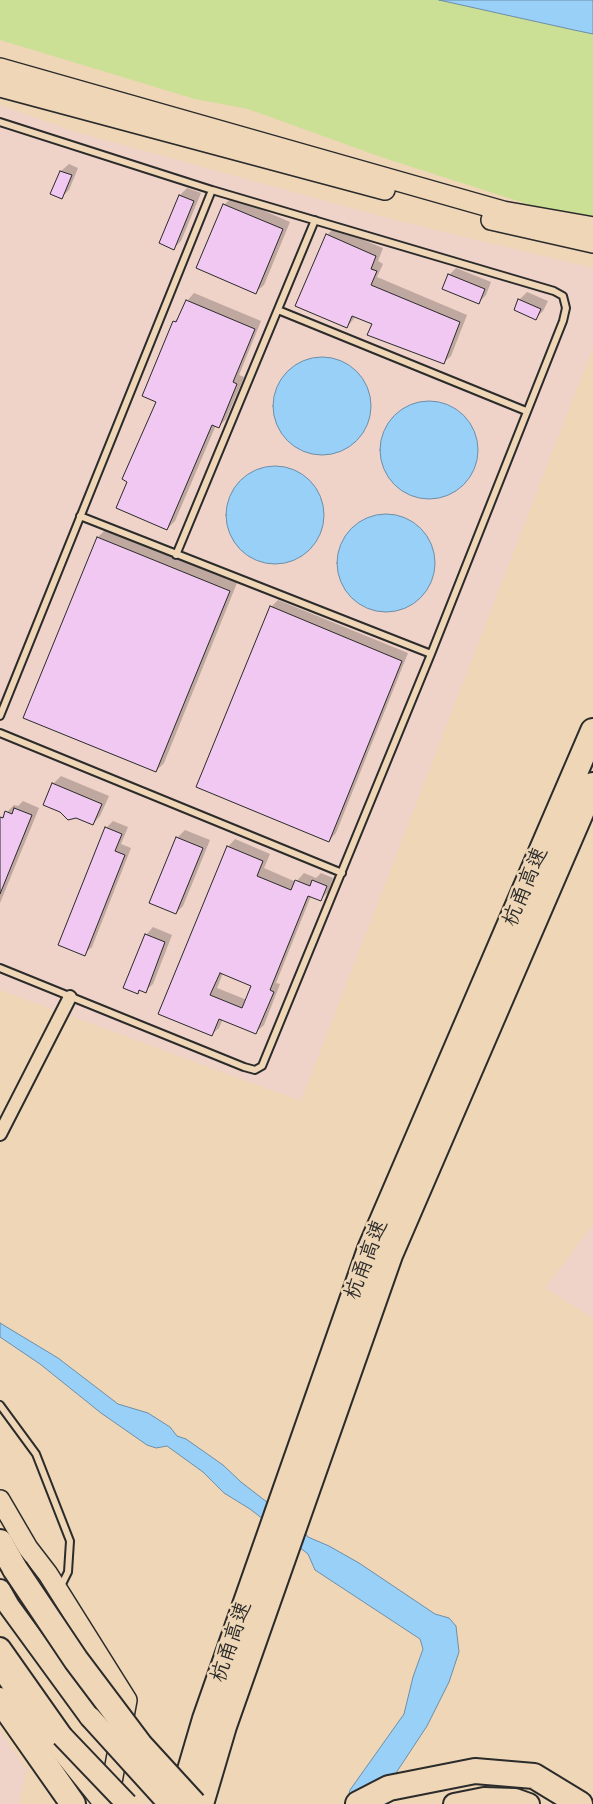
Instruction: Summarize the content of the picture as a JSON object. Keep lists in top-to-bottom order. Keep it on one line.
{"streets":{"highway":["杭甬高速"]}}
